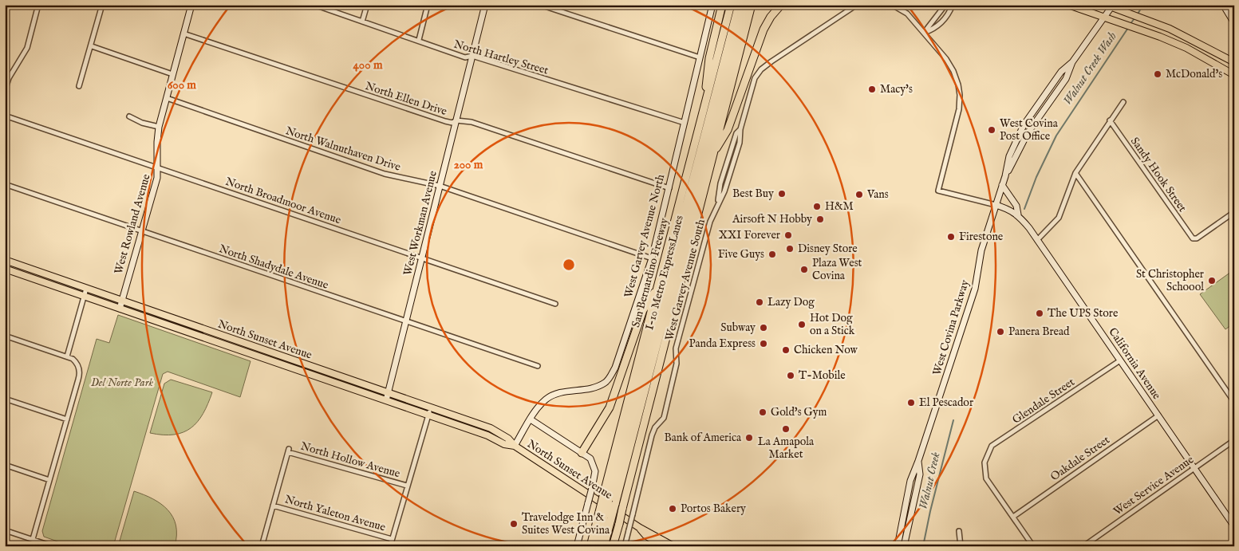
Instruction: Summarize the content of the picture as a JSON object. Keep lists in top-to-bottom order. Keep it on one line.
{"streets":{"highway":["San Bernardino Freeway","I-10 Metro ExpressLanes"],"main road":["North Sunset Avenue"],"street":["North Hartley Street","North Ellen Drive","North Walnuthaven Drive","Sandy Hook Street","North Broadmoor Avenue","West Workman Avenue","West Rowland Avenue","West Garvey Avenue North","North Shadydale Avenue","West Garvey Avenue South","West Covina Parkway","California Avenue","Glendale Street","Oakdale Street","North Hollow Avenue","West Service Avenue","North Yaleton Avenue"]},"crossings":[["North Hartley Street","West Workman Avenue"],["North Hartley Street","West Garvey Avenue North"],["North Ellen Drive","West Workman Avenue"],["North Ellen Drive","West Rowland Avenue"],["North Ellen Drive","West Garvey Avenue North"],["North Walnuthaven Drive","West Workman Avenue"],["North Walnuthaven Drive","West Rowland Avenue"],["North Walnuthaven Drive","West Garvey Avenue North"],["North Broadmoor Avenue","West Workman Avenue"],["North Broadmoor Avenue","West Rowland Avenue"],["West Workman Avenue","North Shadydale Avenue"],["West Workman Avenue","North Sunset Avenue"],["West Rowland Avenue","North Shadydale Avenue"],["West Rowland Avenue","North Sunset Avenue"],["West Garvey Avenue North","North Sunset Avenue"],["San Bernardino Freeway","I-10 Metro ExpressLanes"],["San Bernardino Freeway","North Sunset Avenue"],["I-10 Metro ExpressLanes","North Sunset Avenue"],["West Covina Parkway","California Avenue"],["California Avenue","Glendale Street"],["California Avenue","Oakdale Street"],["California Avenue","West Service Avenue"],["Glendale Street","Oakdale Street"],["North Hollow Avenue","North Yaleton Avenue"]],"water":["Walnut Creek Wash","Walnut Creek"],"parks":["Del Norte Park"],"places":["McDonald's","Macy's","West Covina Post Office","Best Buy","Vans","H&M","Airsoft N Hobby","XXI Forever","Firestone","Disney Store","Five Guys","Plaza West Covina","St Christopher Schoool","Lazy Dog","The UPS Store","Hot Dog on a Stick","Subway","Panera Bread","Panda Express","Chicken Now","T-Mobile","El Pescador","Gold's Gym","La Amapola Market","Bank of America","Portos Bakery","Travelodge Inn & Suites West Covina"],"rings":["400 m","600 m","200 m"]}
